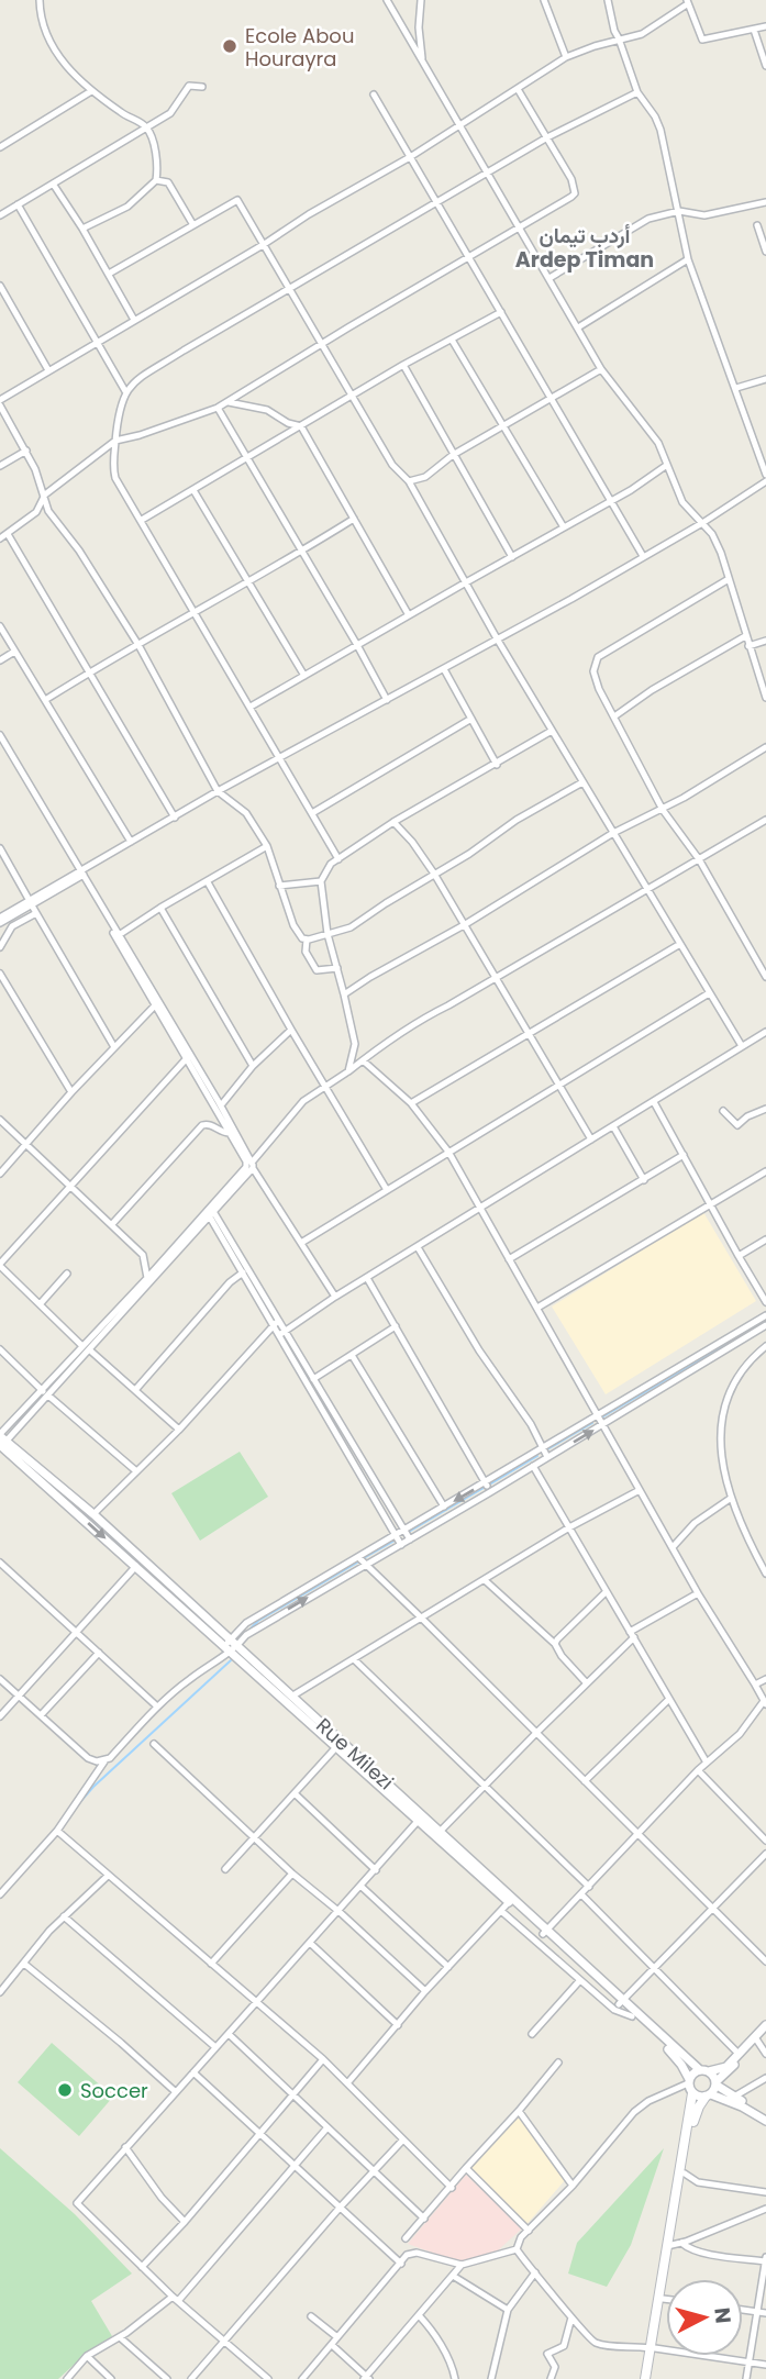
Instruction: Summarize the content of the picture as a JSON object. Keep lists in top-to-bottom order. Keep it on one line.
{"streets":{"street":["Rue Milezi"]},"districts":["أردب تيمان Ardep Timan"],"places":["Ecole Abou Hourayra","Soccer"],"north":"right"}
